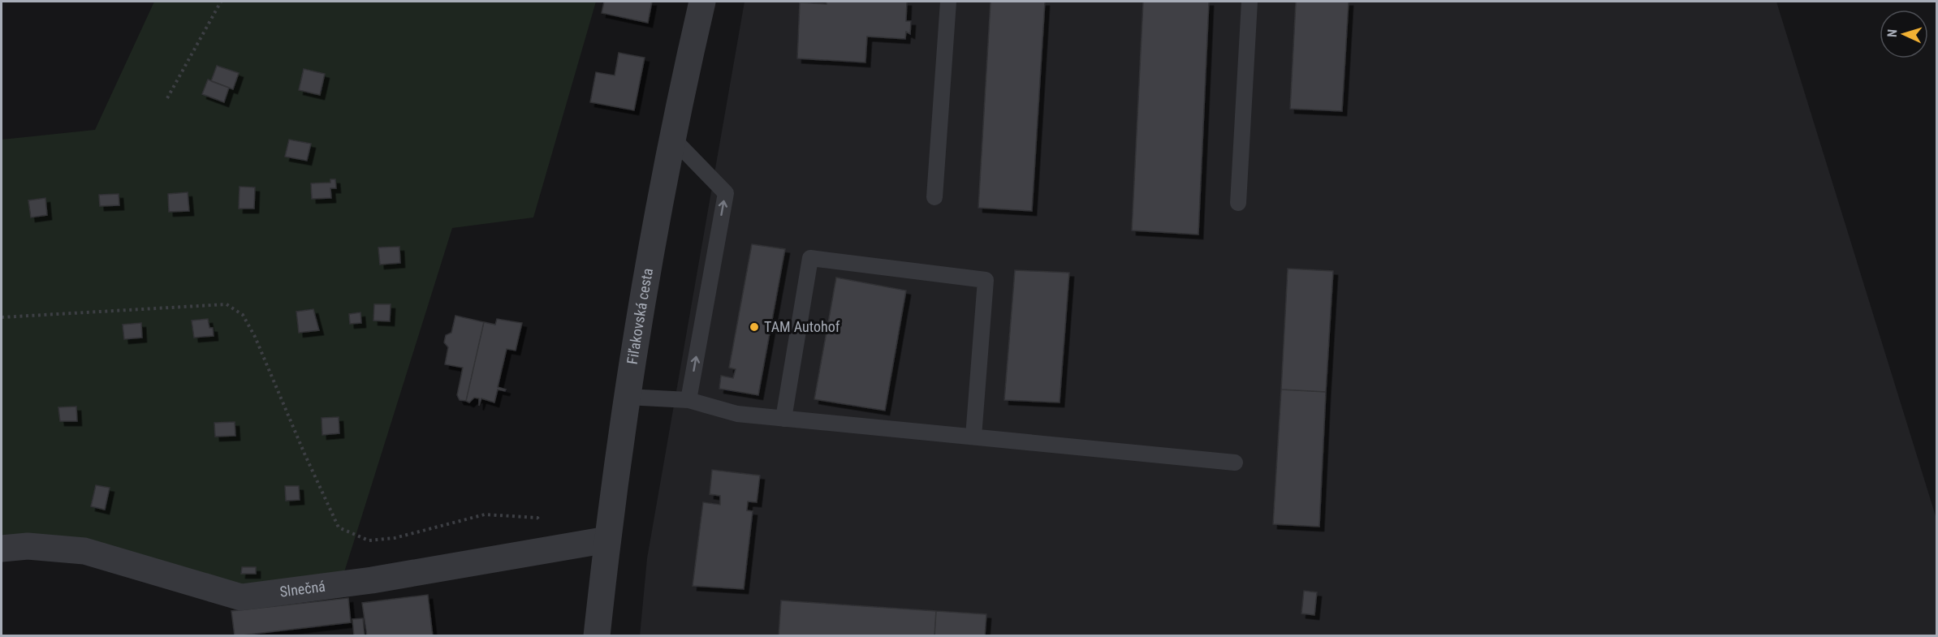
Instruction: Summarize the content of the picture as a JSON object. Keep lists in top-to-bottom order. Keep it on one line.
{"streets":{"street":["Fiľakovská cesta","Slnečná"]},"crossings":[["Fiľakovská cesta","Slnečná"]],"places":["TAM Autohof"],"north":"left"}
